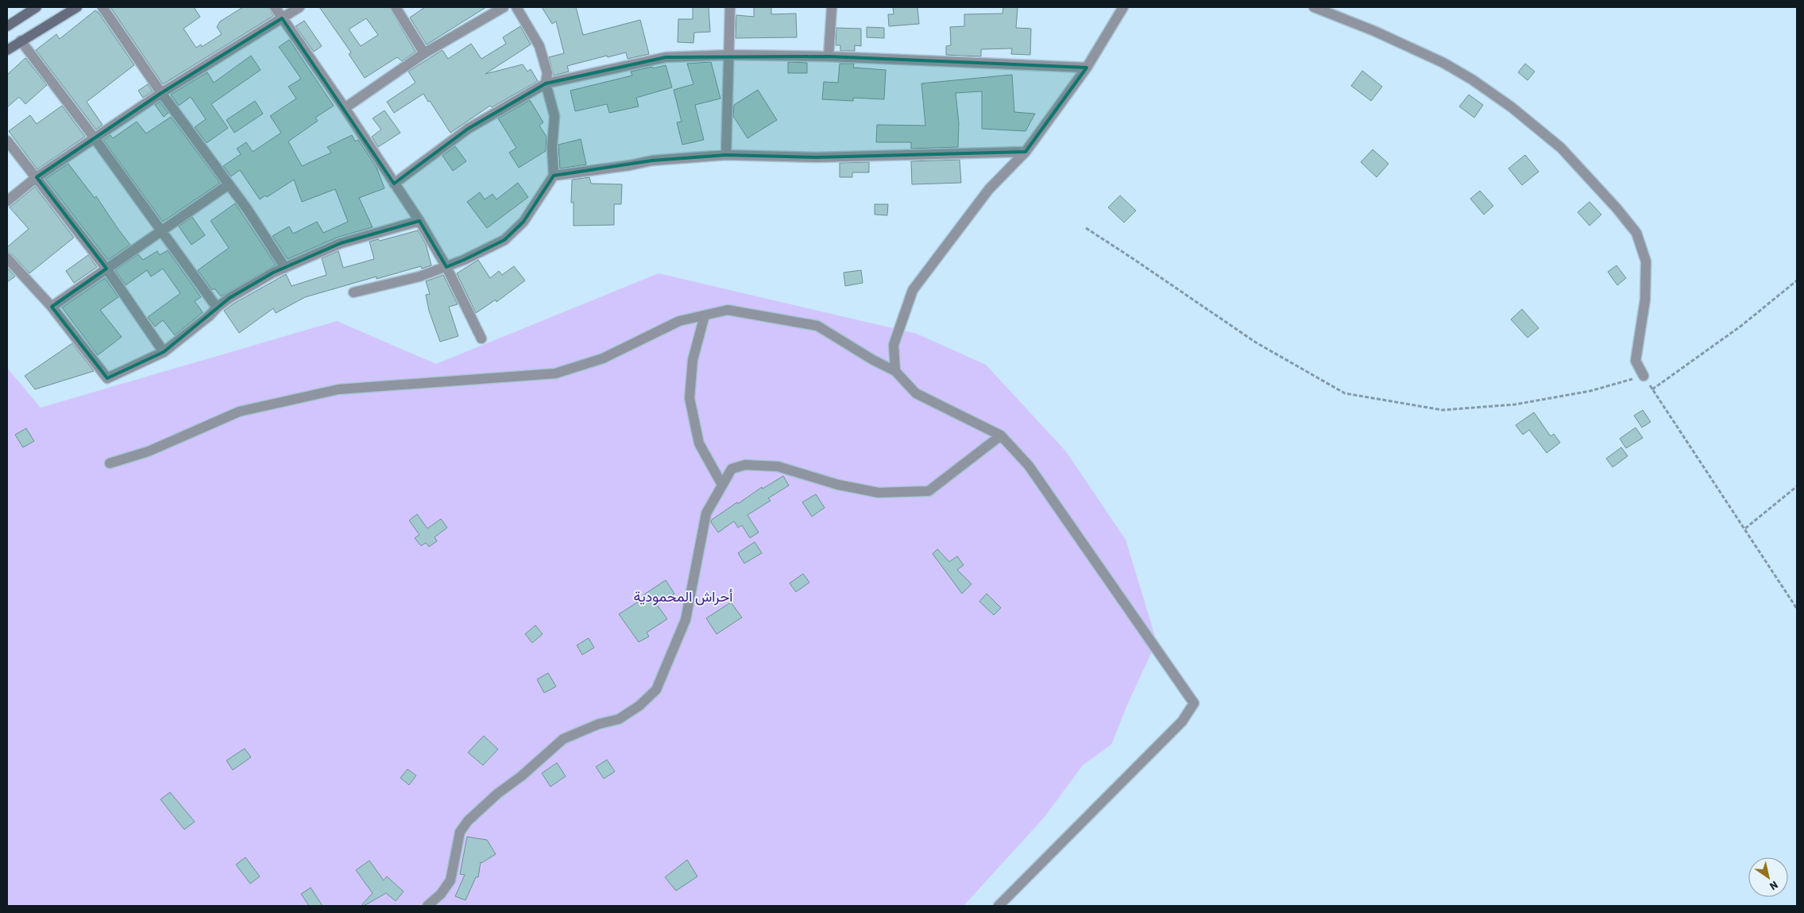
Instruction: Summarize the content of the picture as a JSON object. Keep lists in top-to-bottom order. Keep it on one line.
{"parks":["أحراش المحمودية"],"north":"bottom right"}
